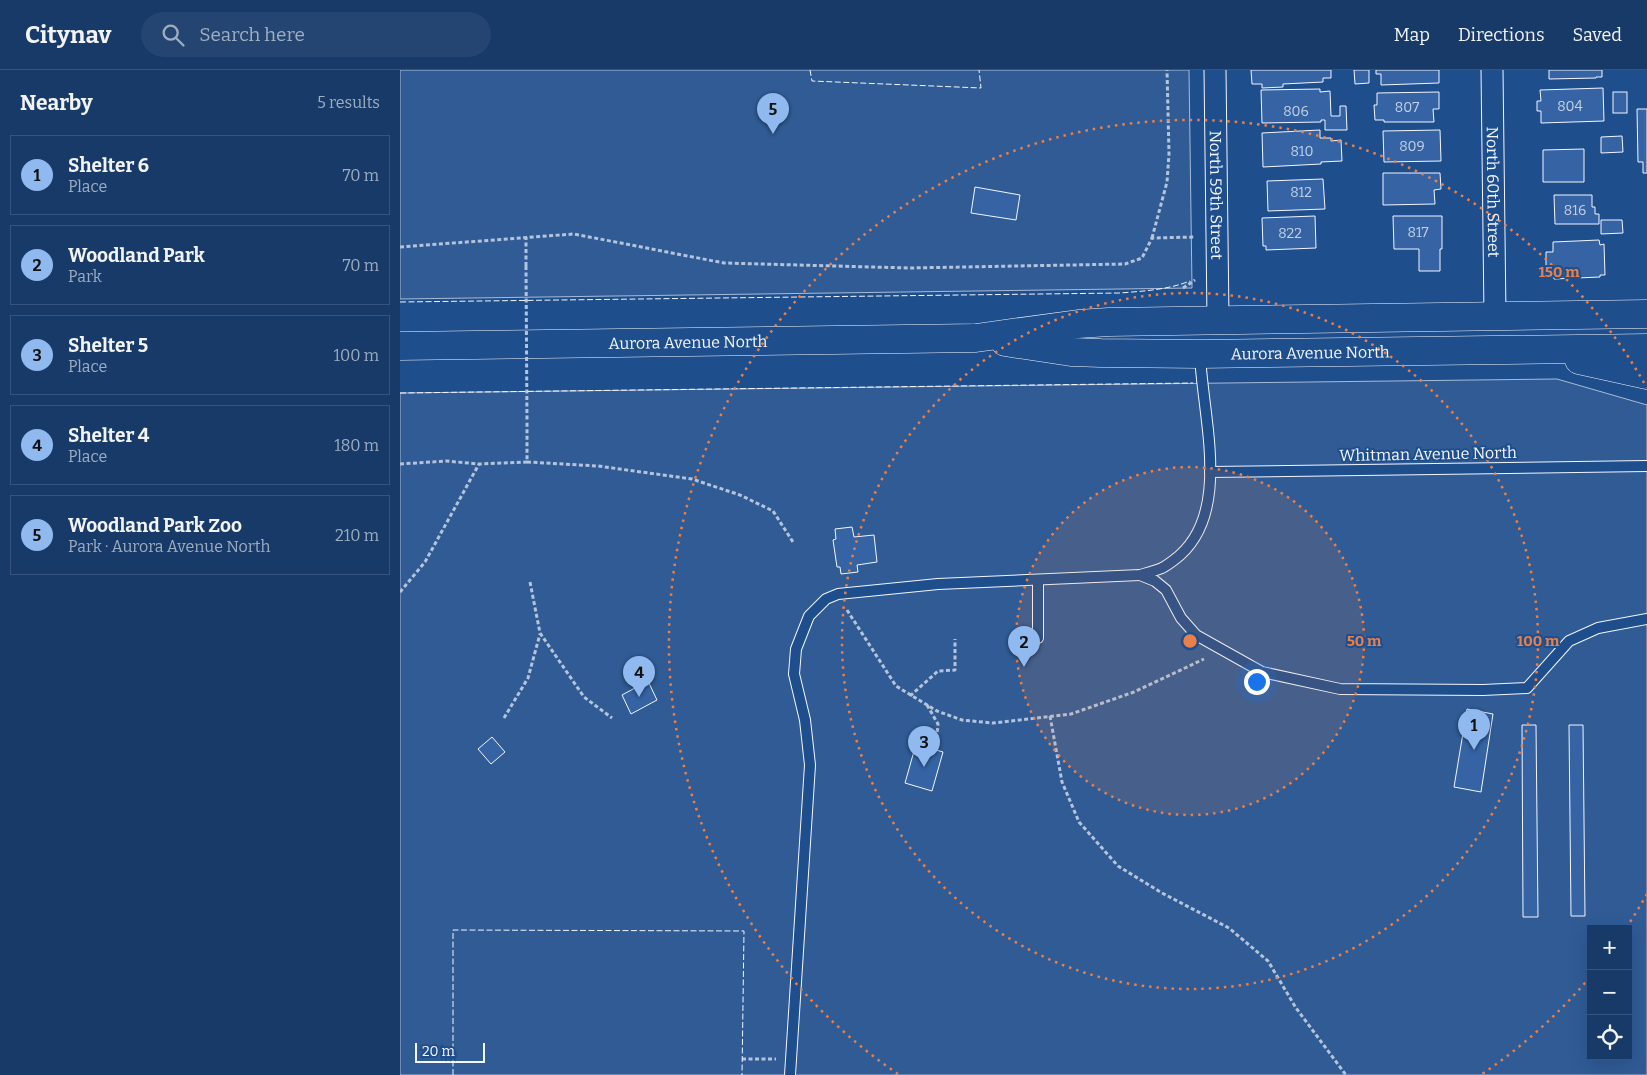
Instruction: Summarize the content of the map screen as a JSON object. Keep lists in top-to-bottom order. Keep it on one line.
{"streets":{"highway":["Aurora Avenue North"],"street":["North 60th Street","North 59th Street"],"lane":["Whitman Avenue North"]},"crossings":[["North 60th Street","Aurora Avenue North"],["North 59th Street","Aurora Avenue North"]],"house_numbers":["804","807","806","809","810","812","816","817","822"],"scale_bar":"20 m","page":{"header":"Citynav","search":"Search here","nav":["Map","Directions","Saved"],"heading":["Nearby","5 results"],"pins":["5","2","4","1","3"],"list":[{"mark":"1","name":"Shelter 6","note":"Place","value":"70 m"},{"mark":"2","name":"Woodland Park","note":"Park","value":"70 m"},{"mark":"3","name":"Shelter 5","note":"Place","value":"100 m"},{"mark":"4","name":"Shelter 4","note":"Place","value":"180 m"},{"mark":"5","name":"Woodland Park Zoo","note":"Park · Aurora Avenue North","value":"210 m"}],"map_buttons":["+","−"],"scale":"20 m"},"rings":["150 m","50 m","100 m"]}
